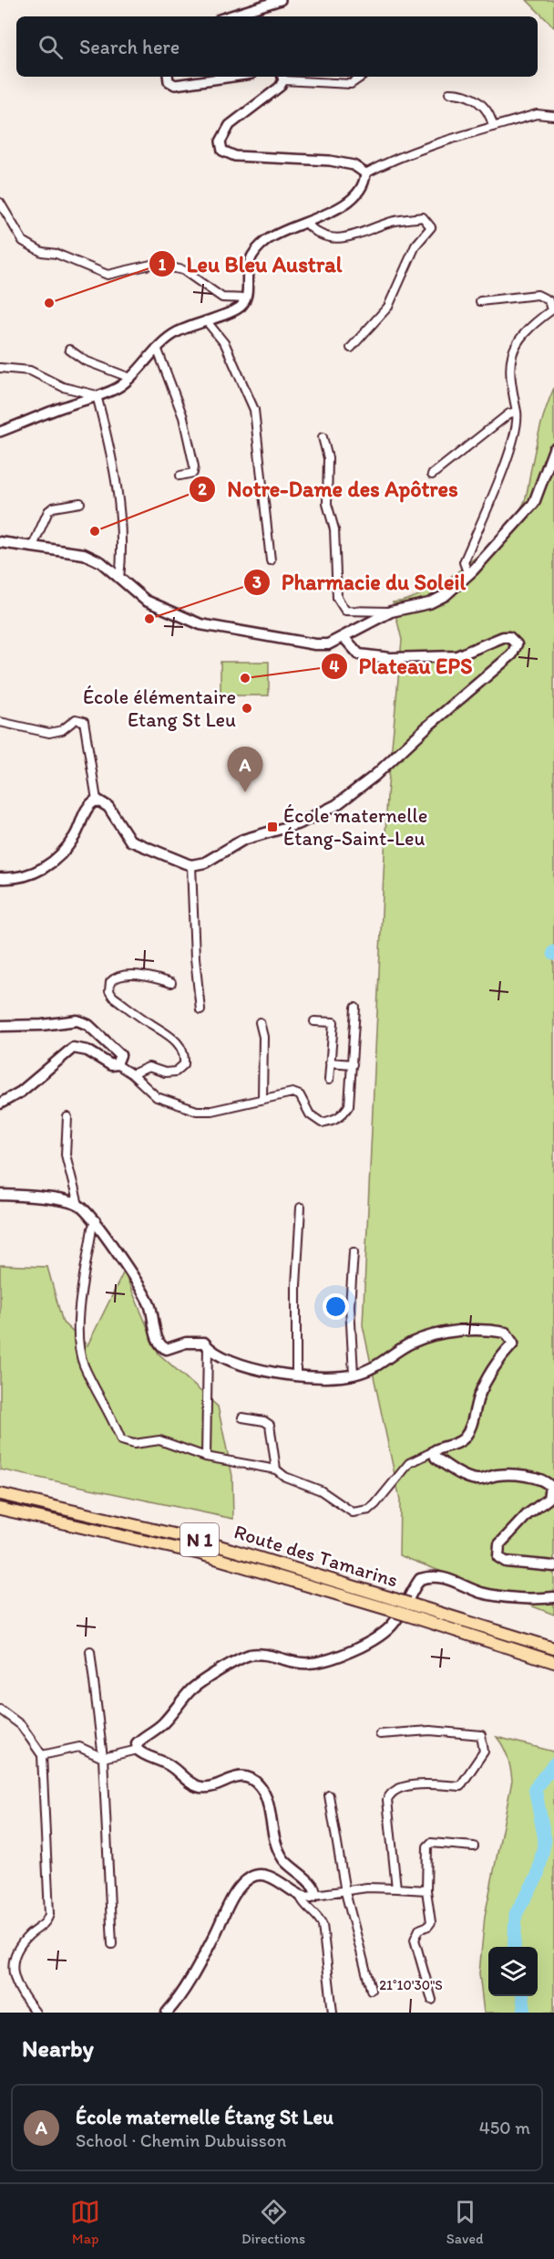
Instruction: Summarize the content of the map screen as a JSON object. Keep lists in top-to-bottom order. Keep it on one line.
{"streets":{"highway":["N 1","Route des Tamarins"]},"places":{"other":["Leu Bleu Austral","Notre-Dame des Apôtres","Pharmacie du Soleil","Plateau EPS","École élémentaire Etang St Leu"],"transit":["École maternelle Étang-Saint-Leu"]},"page":{"search":"Search here","pins":"A","heading":"Nearby","list":[{"mark":"A","name":"École maternelle Étang St Leu","note":"School · Chemin Dubuisson","value":"450 m"}],"nav":["Map","Directions","Saved"]},"coordinates":["21°10'30\"S"]}
